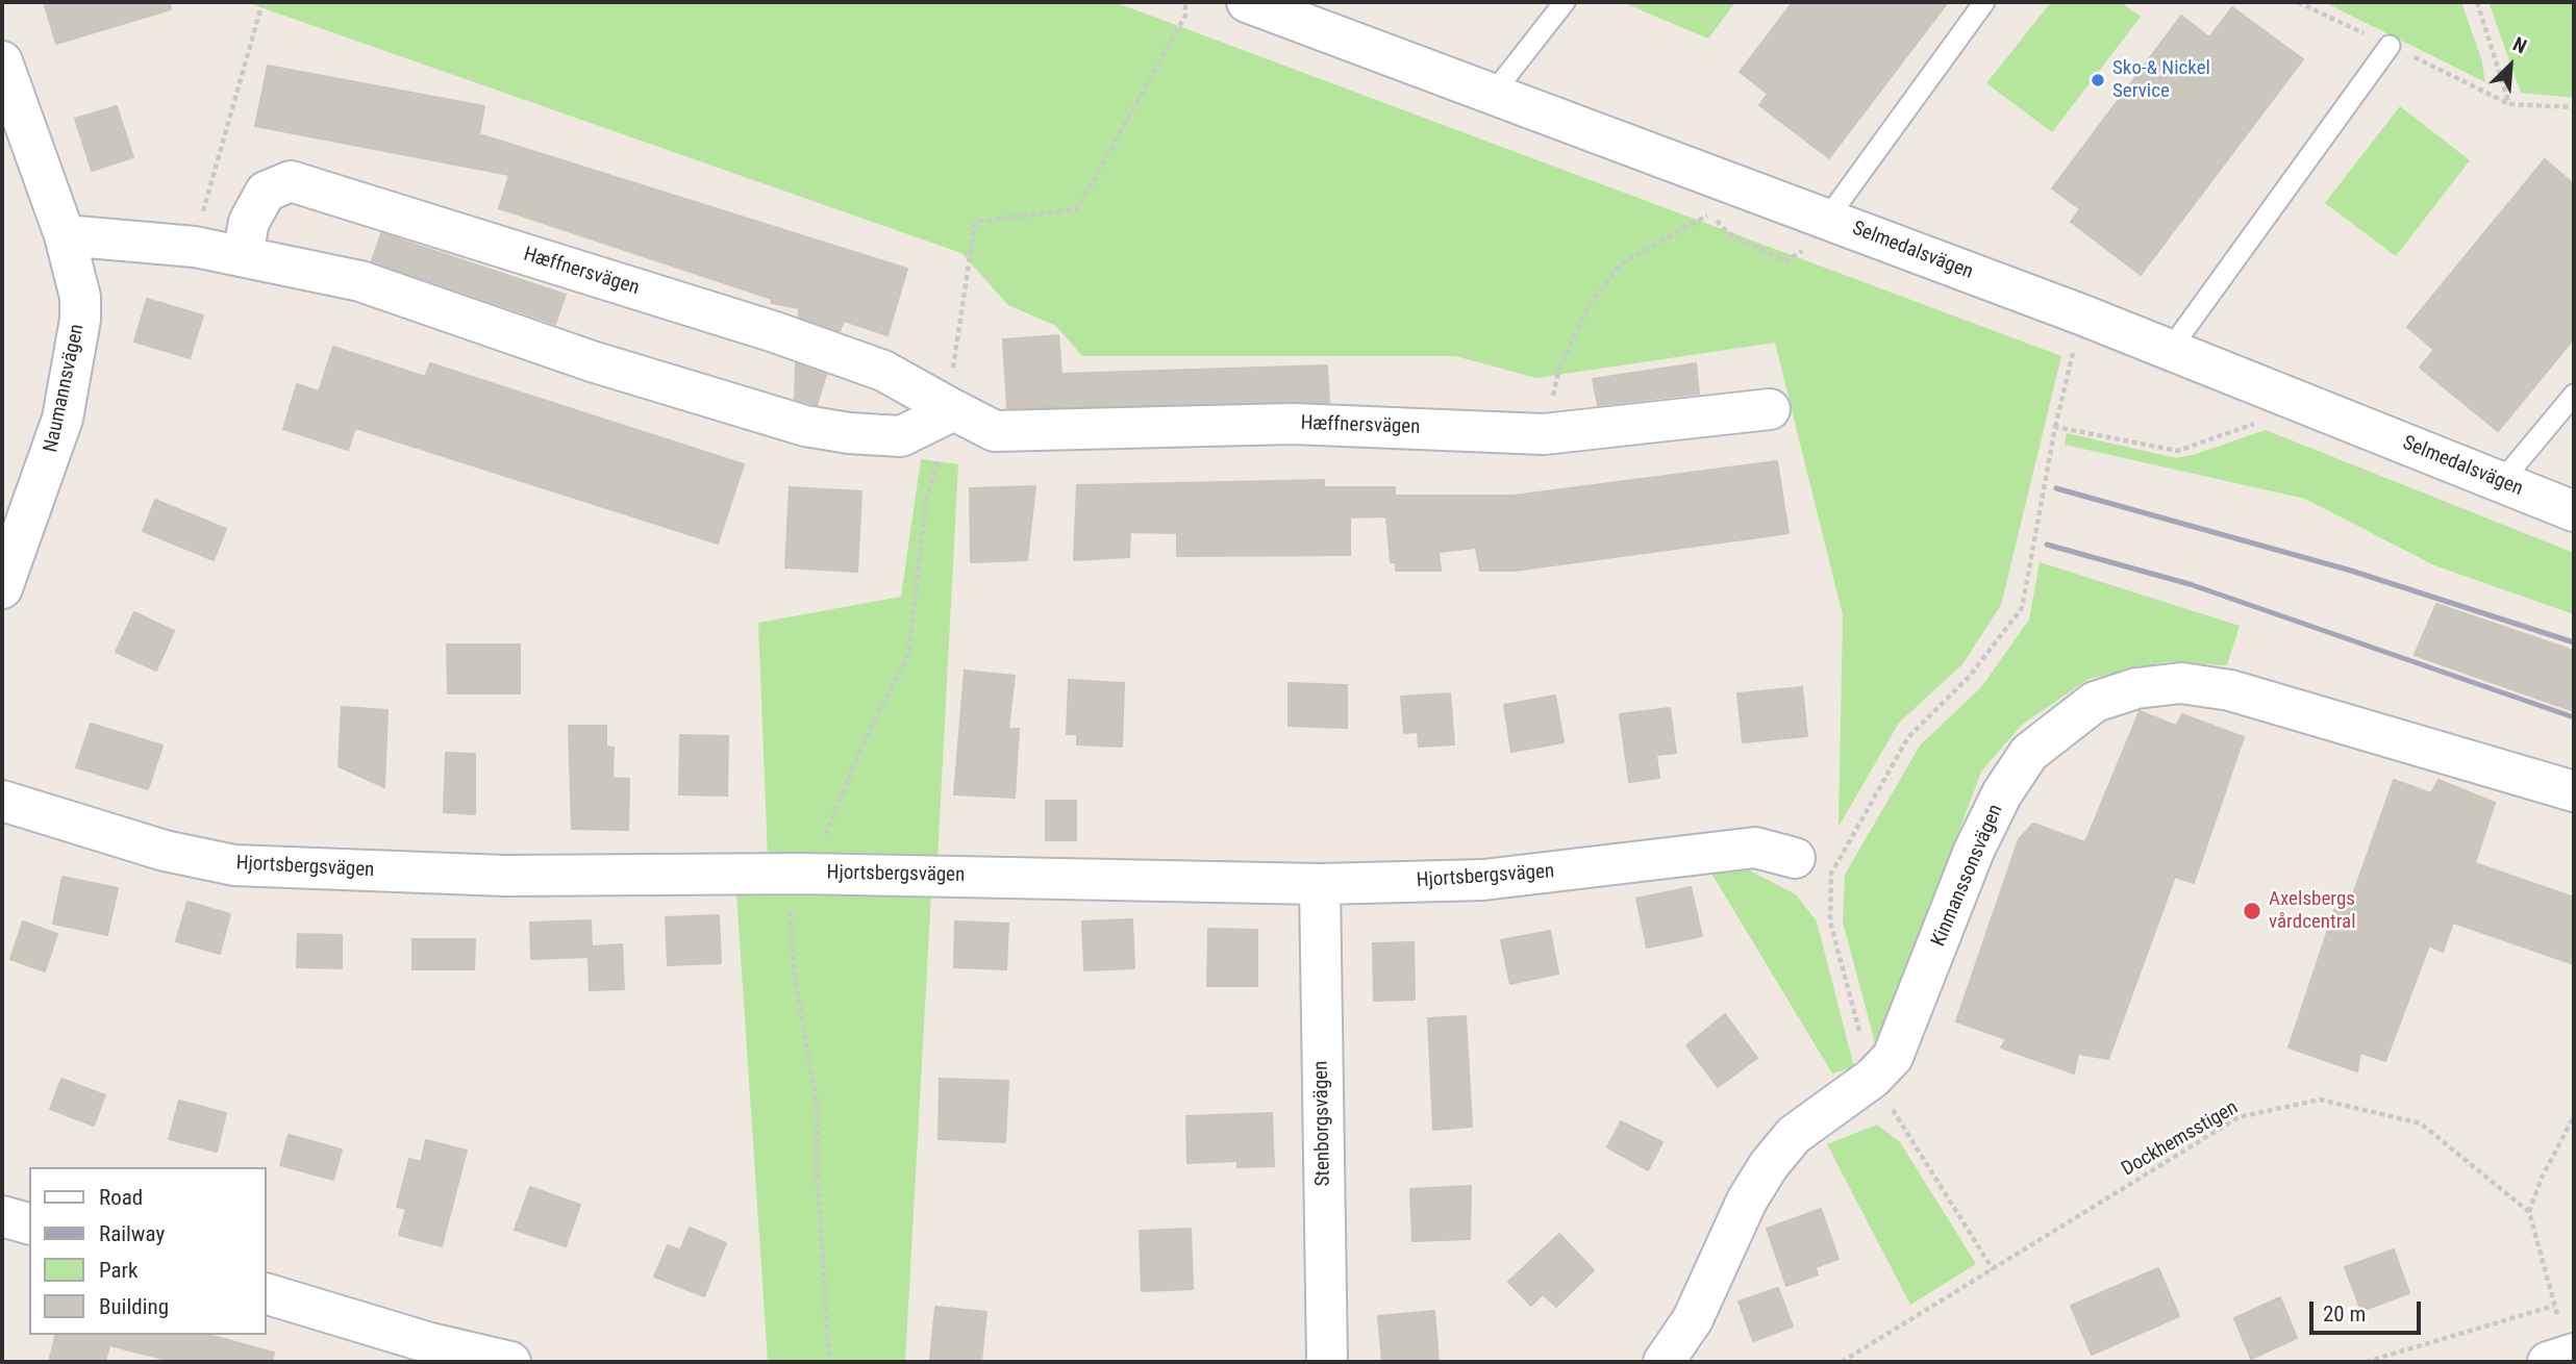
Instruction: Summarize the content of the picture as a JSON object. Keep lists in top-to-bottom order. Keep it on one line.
{"streets":{"street":["Selmedalsvägen","Hæffnersvägen","Naumannsvägen","Hjortsbergsvägen","Kinmanssonsvägen","Stenborgsvägen"],"path":["Dockhemsstigen"]},"crossings":[["Hjortsbergsvägen","Stenborgsvägen"]],"places":["Sko-& Nickel Service","Axelsbergs vårdcentral"],"legend":["Road","Railway","Park","Building"],"scale_bar":"20 m","north":"top right"}
